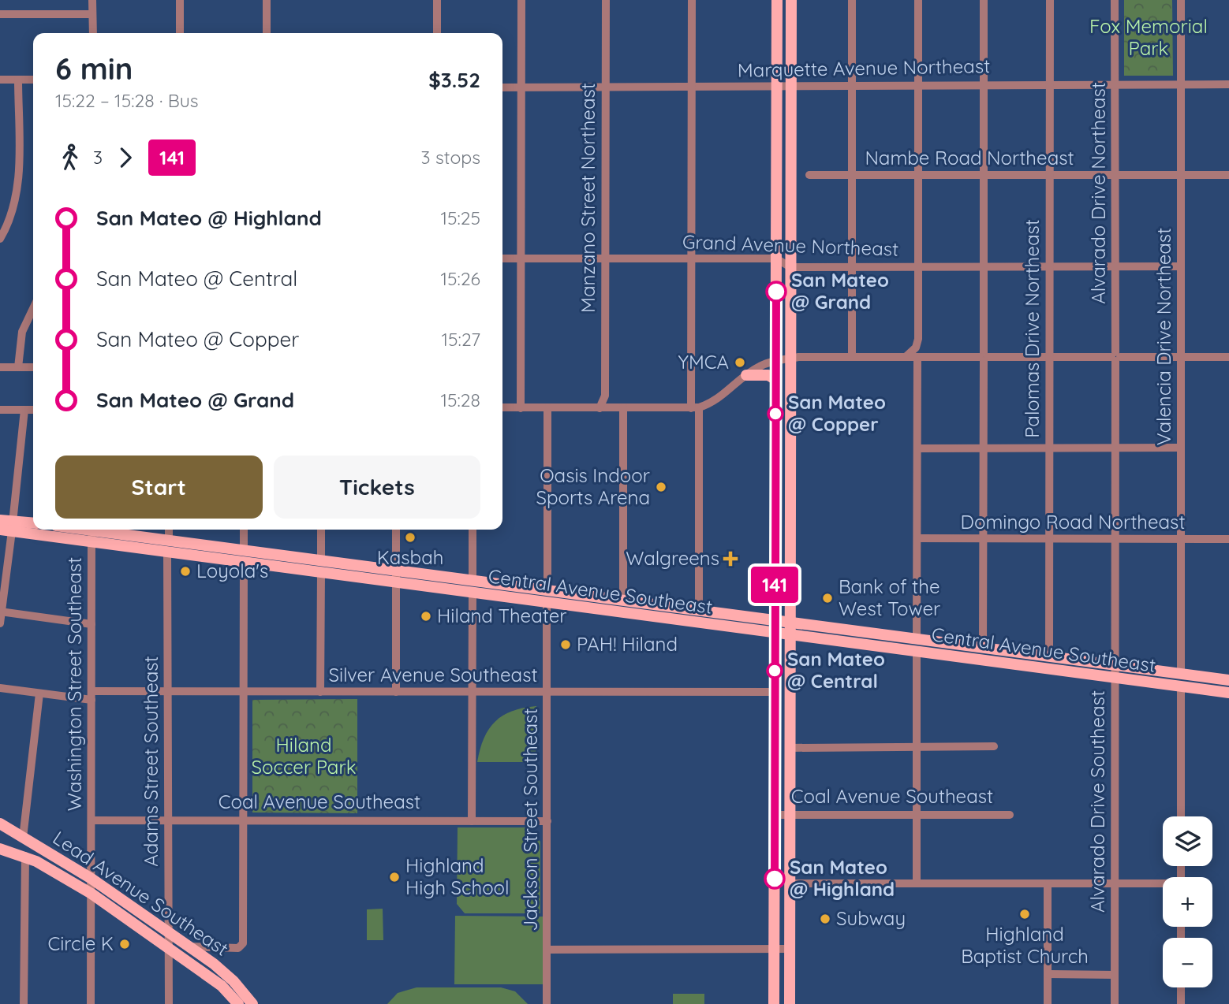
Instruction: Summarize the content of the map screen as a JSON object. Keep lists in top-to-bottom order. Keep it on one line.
{"streets":{"main road":["Central Avenue Southeast","Lead Avenue Southeast"],"street":["Marquette Avenue Northeast","Nambe Road Northeast","Alvarado Drive Northeast","Manzano Street Northeast","Grand Avenue Northeast","Palomas Drive Northeast","Valencia Drive Northeast","Domingo Road Northeast","Silver Avenue Southeast","Washington Street Southeast","Adams Street Southeast","Coal Avenue Southeast","Alvarado Drive Southeast","Jackson Street Southeast"]},"crossings":[["Marquette Avenue Northeast","Alvarado Drive Northeast"],["Marquette Avenue Northeast","Manzano Street Northeast"],["Marquette Avenue Northeast","Palomas Drive Northeast"],["Marquette Avenue Northeast","Valencia Drive Northeast"],["Nambe Road Northeast","Alvarado Drive Northeast"],["Nambe Road Northeast","Palomas Drive Northeast"],["Nambe Road Northeast","Valencia Drive Northeast"],["Alvarado Drive Northeast","Grand Avenue Northeast"],["Alvarado Drive Northeast","Domingo Road Northeast"],["Alvarado Drive Northeast","Alvarado Drive Southeast"],["Manzano Street Northeast","Grand Avenue Northeast"],["Grand Avenue Northeast","Palomas Drive Northeast"],["Grand Avenue Northeast","Valencia Drive Northeast"],["Palomas Drive Northeast","Domingo Road Northeast"],["Valencia Drive Northeast","Domingo Road Northeast"],["Central Avenue Southeast","Alvarado Drive Southeast"],["Central Avenue Southeast","Jackson Street Southeast"],["Silver Avenue Southeast","Washington Street Southeast"],["Silver Avenue Southeast","Adams Street Southeast"],["Silver Avenue Southeast","Jackson Street Southeast"],["Washington Street Southeast","Coal Avenue Southeast"],["Washington Street Southeast","Lead Avenue Southeast"],["Adams Street Southeast","Coal Avenue Southeast"],["Adams Street Southeast","Lead Avenue Southeast"],["Coal Avenue Southeast","Jackson Street Southeast"]],"parks":["Fox Memorial Park","Hiland Soccer Park"],"places":{"other":["San Mateo @ Grand","YMCA","San Mateo @ Copper","Oasis Indoor Sports Arena","Kasbah","Loyola's","Bank of the West Tower","Hiland Theater","PAH! Hiland","San Mateo @ Central","Highland High School","San Mateo @ Highland","Highland Baptist Church","Subway","Circle K"],"health":["Walgreens"]},"lines":["bus line 141"],"page":{"on_map":"141","heading":["6 min","15:22 – 15:28 · Bus","$3.52"],"legs":["3","141","3 stops"],"list":[{"name":"San Mateo @ Highland","value":"15:25"},{"name":"San Mateo @ Central","value":"15:26"},{"name":"San Mateo @ Copper","value":"15:27"},{"name":"San Mateo @ Grand","value":"15:28"}],"buttons":["Start","Tickets"],"map_buttons":["+","−"]}}
